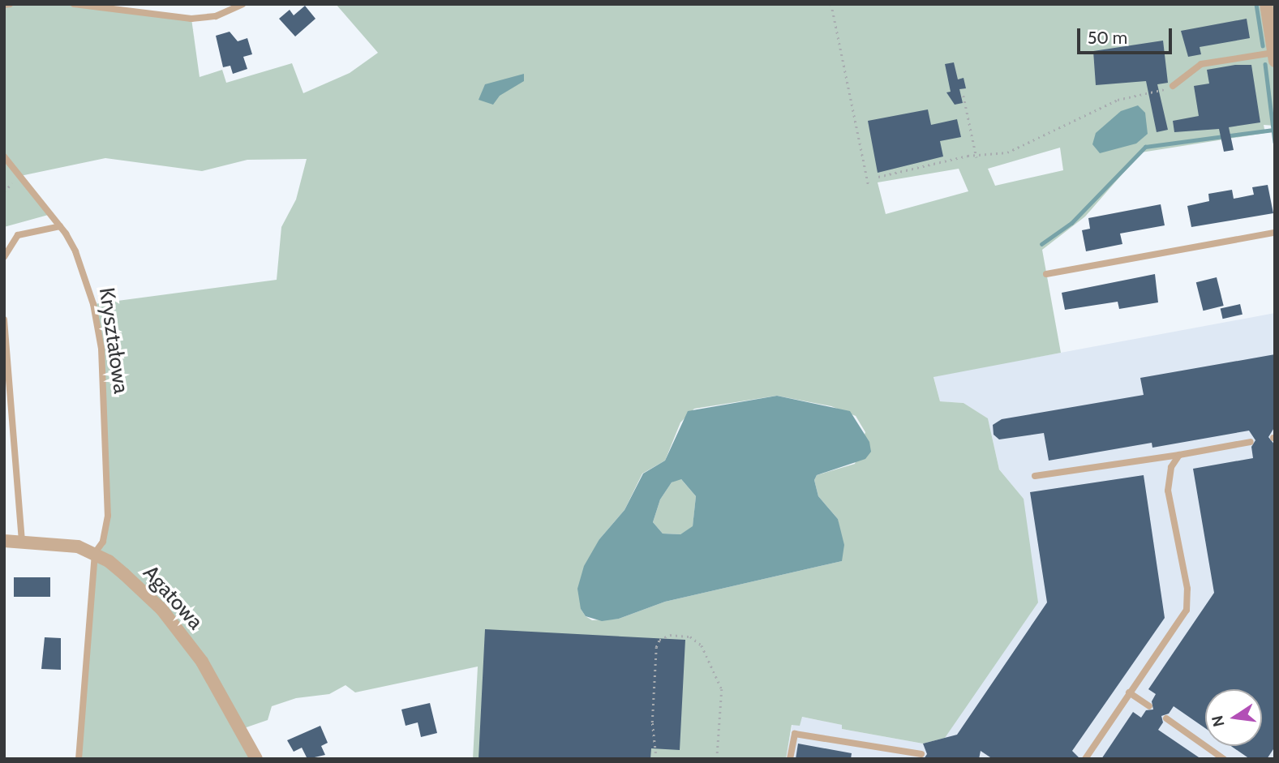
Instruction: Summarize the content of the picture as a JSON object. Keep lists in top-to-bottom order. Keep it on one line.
{"streets":{"street":["Agatowa"],"lane":["Kryształowa"]},"crossings":[["Kryształowa","Agatowa"]],"scale_bar":"50 m","north":"left"}
